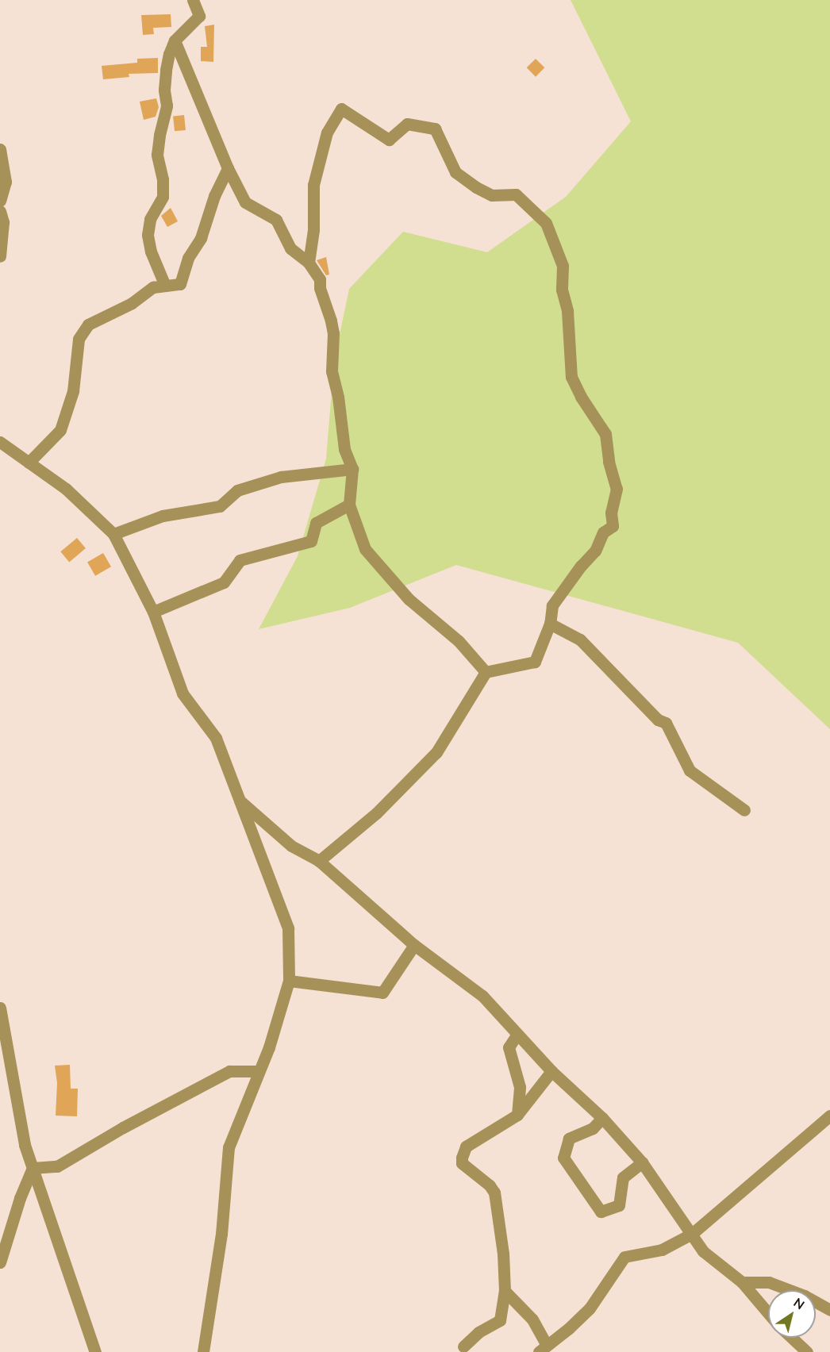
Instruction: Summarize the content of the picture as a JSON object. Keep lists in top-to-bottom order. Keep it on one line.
{"north":"top right"}
